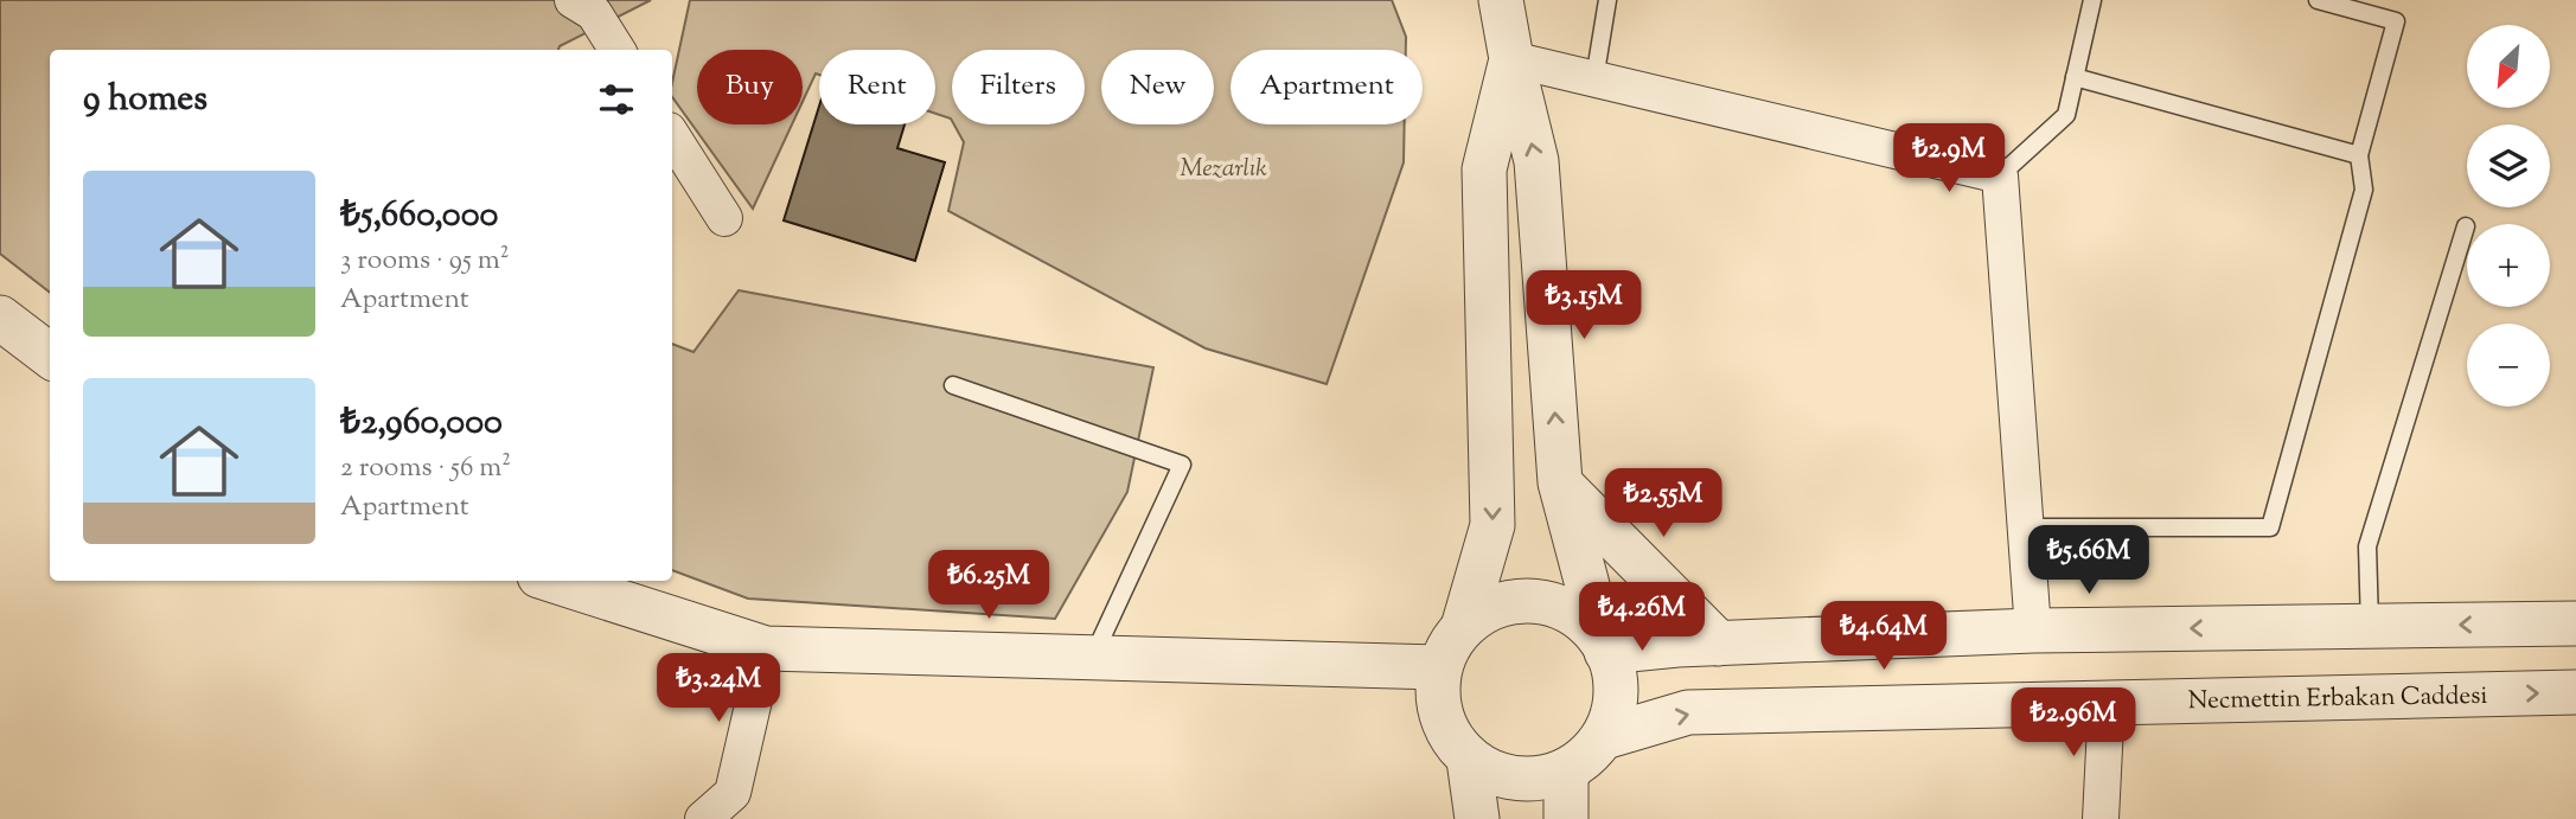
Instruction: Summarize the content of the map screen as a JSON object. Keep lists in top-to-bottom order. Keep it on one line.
{"streets":{"street":["Necmettin Erbakan Caddesi"]},"parks":["Mezarlık"],"north":"bottom left","page":{"map_buttons":["+","−"],"chip":["Buy","Rent","Filters","New","Apartment"],"heading":"9 homes","price":["₺2.9M","₺3.15M","₺2.55M","₺5.66M","₺6.25M","₺4.26M","₺4.64M","₺3.24M","₺2.96M"],"list":[{"name":"₺5,660,000","note":"3 rooms · 95 m² · Apartment"},{"name":"₺2,960,000","note":"2 rooms · 56 m² · Apartment"}]}}
